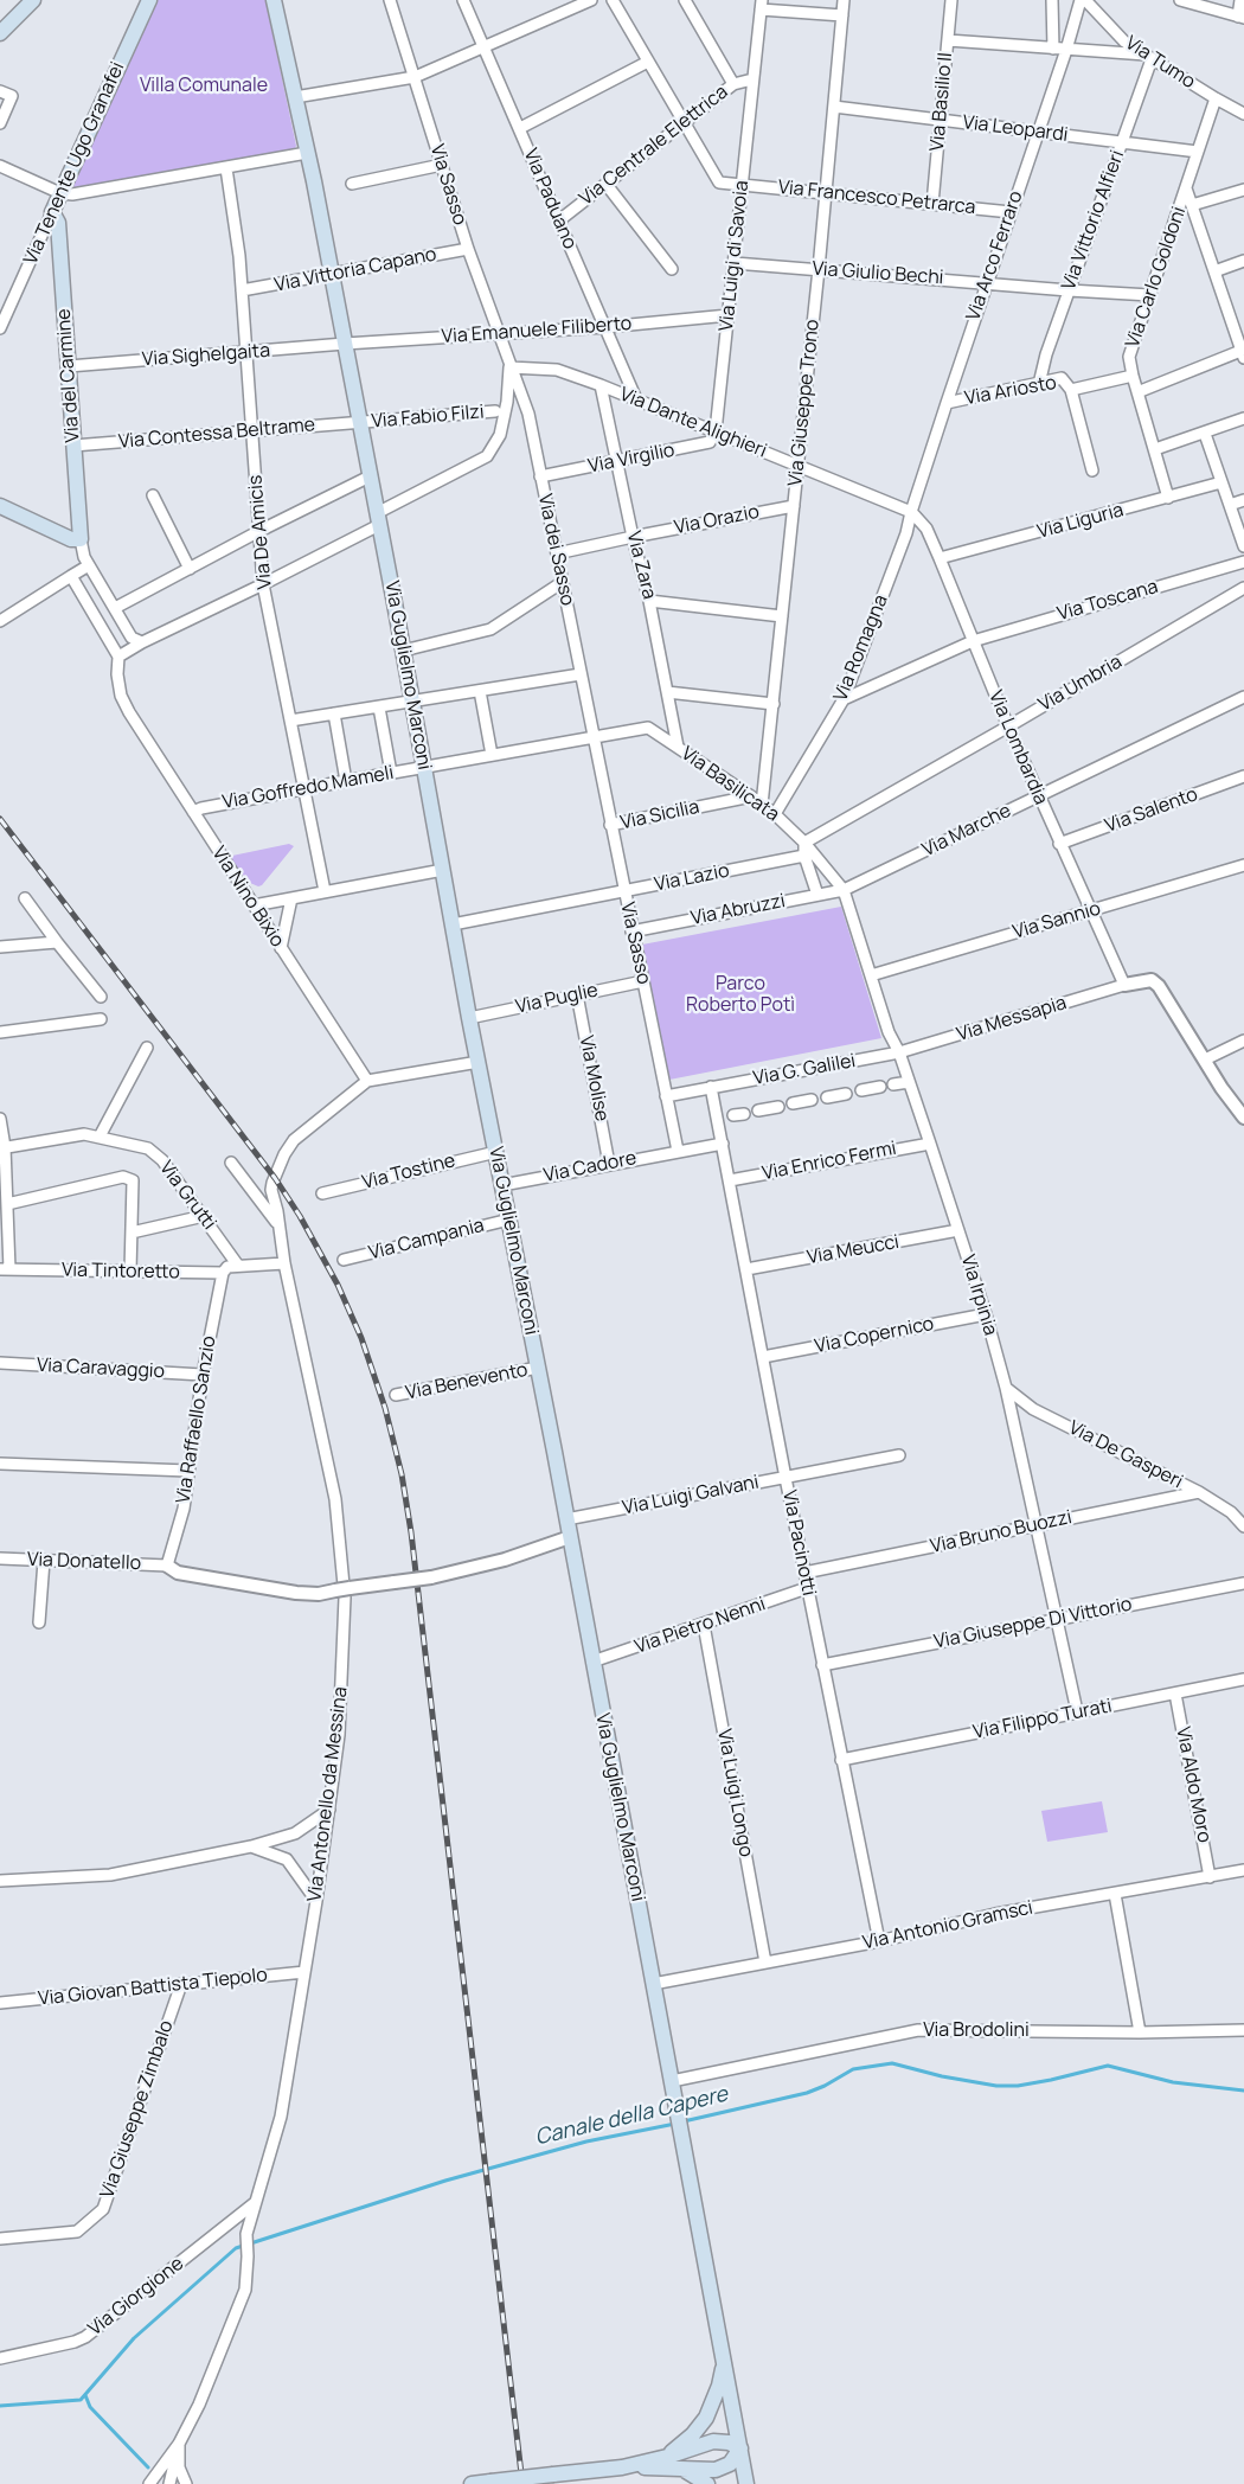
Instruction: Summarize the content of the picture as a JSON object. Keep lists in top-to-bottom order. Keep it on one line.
{"streets":{"main road":["Via Tenente Ugo Granafei","Via del Carmine","Via Guglielmo Marconi"],"street":["Via Tumo","Via Basilio II","Via Leopardi","Via Centrale Elettrica","Via Sasso","Via Francesco Petrarca","Via Paduano","Via Vittorio Alfieri","Via Luigi di Savoia","Via Arco Ferraro","Via Vittoria Capano","Via Giulio Bechi","Via Carlo Goldoni","Via Emanuele Filiberto","Via Sighelgaita","Via Ariosto","Via Giuseppe Trono","Via Fabio Filzi","Via Dante Alighieri","Via Contessa Beltrame","Via Virgilio","Via Orazio","Via Liguria","Via De Amicis","Via dei Sasso","Via Zara","Via Toscana","Via Romagna","Via Umbria","Via Lombardia","Via Basilicata","Via Goffredo Mameli","Via Salento","Via Sicilia","Via Marche","Via Lazio","Via Nino Bixio","Via Abruzzi","Via Sannio","Via Puglie","Via Messapia","Via G. Galilei","Via Molise","Via Enrico Fermi","Via Cadore","Via Tostine","Via Grutti","Via Campania","Via Meucci","Via Tintoretto","Via Irpinia","Via Copernico","Via Caravaggio","Via Benevento","Via Raffaello Sanzio","Via De Gasperi","Via Luigi Galvani","Via Bruno Buozzi","Via Pacinotti","Via Donatello","Via Giuseppe Di Vittorio","Via Pietro Nenni","Via Filippo Turati","Via Aldo Moro","Via Luigi Longo","Via Antonello da Messina","Via Antonio Gramsci","Via Giovan Battista Tiepolo","Via Brodolini","Via Giuseppe Zimbalo","Via Giorgione"]},"crossings":[["Via Tumo","Via Vittorio Alfieri"],["Via Tumo","Via Arco Ferraro"],["Via Tumo","Via Carlo Goldoni"],["Via Basilio II","Via Leopardi"],["Via Basilio II","Via Francesco Petrarca"],["Via Leopardi","Via Vittorio Alfieri"],["Via Leopardi","Via Arco Ferraro"],["Via Leopardi","Via Carlo Goldoni"],["Via Leopardi","Via Giuseppe Trono"],["Via Centrale Elettrica","Via Francesco Petrarca"],["Via Centrale Elettrica","Via Paduano"],["Via Centrale Elettrica","Via Luigi di Savoia"],["Via Tenente Ugo Granafei","Via del Carmine"],["Via Sasso","Via Vittoria Capano"],["Via Sasso","Via Emanuele Filiberto"],["Via Sasso","Via Dante Alighieri"],["Via Sasso","Via dei Sasso"],["Via Sasso","Via Basilicata"],["Via Sasso","Via Goffredo Mameli"],["Via Sasso","Via Sicilia"],["Via Sasso","Via Lazio"],["Via Sasso","Via Abruzzi"],["Via Sasso","Via Puglie"],["Via Sasso","Via G. Galilei"],["Via Sasso","Via Cadore"],["Via Francesco Petrarca","Via Luigi di Savoia"],["Via Francesco Petrarca","Via Arco Ferraro"],["Via Francesco Petrarca","Via Giuseppe Trono"],["Via Paduano","Via Emanuele Filiberto"],["Via Paduano","Via Dante Alighieri"],["Via Vittorio Alfieri","Via Giulio Bechi"],["Via Vittorio Alfieri","Via Ariosto"],["Via Luigi di Savoia","Via Giulio Bechi"],["Via Luigi di Savoia","Via Emanuele Filiberto"],["Via Luigi di Savoia","Via Dante Alighieri"],["Via Luigi di Savoia","Via Virgilio"],["Via Arco Ferraro","Via Giulio Bechi"],["Via Arco Ferraro","Via Ariosto"],["Via Arco Ferraro","Via Dante Alighieri"],["Via Arco Ferraro","Via Romagna"],["Via Arco Ferraro","Via Lombardia"],["Via Vittoria Capano","Via De Amicis"],["Via Vittoria Capano","Via Guglielmo Marconi"],["Via Giulio Bechi","Via Carlo Goldoni"],["Via Giulio Bechi","Via Giuseppe Trono"],["Via Carlo Goldoni","Via Liguria"],["Via Emanuele Filiberto","Via Sighelgaita"],["Via Emanuele Filiberto","Via Guglielmo Marconi"],["Via Sighelgaita","Via del Carmine"],["Via Sighelgaita","Via De Amicis"],["Via Sighelgaita","Via Guglielmo Marconi"],["Via del Carmine","Via Contessa Beltrame"],["Via Giuseppe Trono","Via Dante Alighieri"],["Via Giuseppe Trono","Via Orazio"],["Via Giuseppe Trono","Via Basilicata"],["Via Fabio Filzi","Via Contessa Beltrame"],["Via Fabio Filzi","Via Guglielmo Marconi"],["Via Dante Alighieri","Via Virgilio"],["Via Dante Alighieri","Via dei Sasso"],["Via Dante Alighieri","Via Zara"],["Via Dante Alighieri","Via Romagna"],["Via Dante Alighieri","Via Lombardia"],["Via Contessa Beltrame","Via De Amicis"],["Via Contessa Beltrame","Via Guglielmo Marconi"],["Via Virgilio","Via dei Sasso"],["Via Virgilio","Via Zara"],["Via Orazio","Via dei Sasso"],["Via Orazio","Via Zara"],["Via Liguria","Via Lombardia"],["Via De Amicis","Via Goffredo Mameli"],["Via dei Sasso","Via Basilicata"],["Via dei Sasso","Via Goffredo Mameli"],["Via Zara","Via Basilicata"],["Via Toscana","Via Romagna"],["Via Toscana","Via Lombardia"],["Via Romagna","Via Lombardia"],["Via Romagna","Via Basilicata"],["Via Guglielmo Marconi","Via Goffredo Mameli"],["Via Guglielmo Marconi","Via Lazio"],["Via Guglielmo Marconi","Via Puglie"],["Via Guglielmo Marconi","Via Cadore"],["Via Guglielmo Marconi","Via Tostine"],["Via Guglielmo Marconi","Via Campania"],["Via Guglielmo Marconi","Via Benevento"],["Via Guglielmo Marconi","Via Luigi Galvani"],["Via Guglielmo Marconi","Via Pietro Nenni"],["Via Guglielmo Marconi","Via Antonio Gramsci"],["Via Guglielmo Marconi","Via Brodolini"],["Via Umbria","Via Lombardia"],["Via Umbria","Via Basilicata"],["Via Lombardia","Via Salento"],["Via Lombardia","Via Marche"],["Via Lombardia","Via Sannio"],["Via Lombardia","Via Messapia"],["Via Basilicata","Via Goffredo Mameli"],["Via Basilicata","Via Sicilia"],["Via Basilicata","Via Marche"],["Via Basilicata","Via Abruzzi"],["Via Basilicata","Via Irpinia"],["Via Goffredo Mameli","Via Nino Bixio"],["Via Marche","Via Abruzzi"],["Via Marche","Via Irpinia"],["Via Nino Bixio","Via Antonello da Messina"],["Via Abruzzi","Via Irpinia"],["Via Sannio","Via Irpinia"],["Via Puglie","Via Molise"],["Via Messapia","Via G. Galilei"],["Via Messapia","Via Irpinia"],["Via G. Galilei","Via Irpinia"],["Via G. Galilei","Via Pacinotti"],["Via Molise","Via Cadore"],["Via Enrico Fermi","Via Irpinia"],["Via Enrico Fermi","Via Pacinotti"],["Via Cadore","Via Pacinotti"],["Via Grutti","Via Tintoretto"],["Via Meucci","Via Irpinia"],["Via Meucci","Via Pacinotti"],["Via Tintoretto","Via Raffaello Sanzio"],["Via Irpinia","Via Copernico"],["Via Irpinia","Via De Gasperi"],["Via Irpinia","Via Bruno Buozzi"],["Via Irpinia","Via Giuseppe Di Vittorio"],["Via Irpinia","Via Filippo Turati"],["Via Copernico","Via Pacinotti"],["Via Caravaggio","Via Raffaello Sanzio"],["Via Raffaello Sanzio","Via Donatello"],["Via De Gasperi","Via Bruno Buozzi"],["Via Luigi Galvani","Via Pacinotti"],["Via Bruno Buozzi","Via Pacinotti"],["Via Pacinotti","Via Giuseppe Di Vittorio"],["Via Pacinotti","Via Pietro Nenni"],["Via Pacinotti","Via Filippo Turati"],["Via Pacinotti","Via Antonio Gramsci"],["Via Pietro Nenni","Via Luigi Longo"],["Via Filippo Turati","Via Aldo Moro"],["Via Aldo Moro","Via Antonio Gramsci"],["Via Luigi Longo","Via Antonio Gramsci"],["Via Antonello da Messina","Via Giovan Battista Tiepolo"],["Via Antonello da Messina","Via Giorgione"],["Via Giovan Battista Tiepolo","Via Giuseppe Zimbalo"]],"water":["Canale della Capere"],"parks":["Villa Comunale","Parco Roberto Potì"]}
